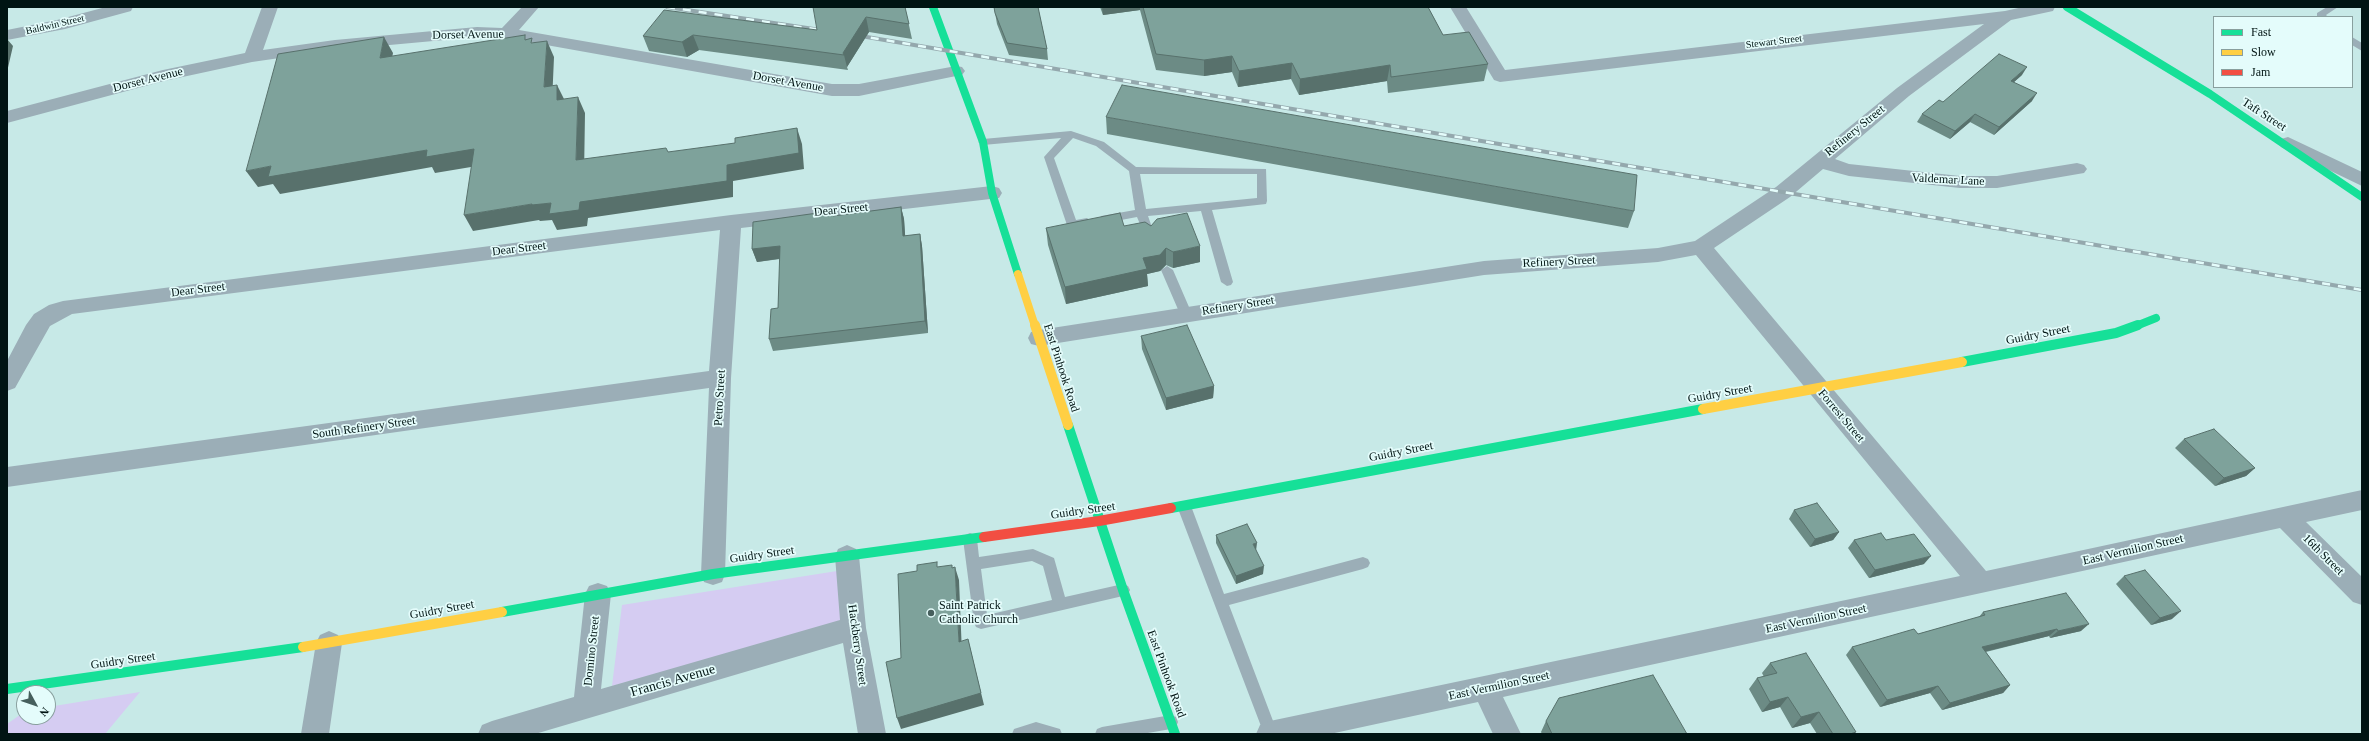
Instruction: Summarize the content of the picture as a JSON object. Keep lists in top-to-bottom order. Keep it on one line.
{"streets":{"street":["Baldwin Street","Dorset Avenue","Stewart Street","Taft Street","Refinery Street","Valdemar Lane","Dear Street","Guidry Street","East Pinhook Road","Petro Street","Forrest Street","South Refinery Street","East Vermilion Street","16th Street","Hackberry Street","Domino Street","Francis Avenue"]},"crossings":[["Dorset Avenue","East Pinhook Road"],["Stewart Street","Refinery Street"],["Refinery Street","Valdemar Lane"],["Refinery Street","East Pinhook Road"],["Refinery Street","Forrest Street"],["Dear Street","East Pinhook Road"],["Dear Street","Petro Street"],["Guidry Street","East Pinhook Road"],["Guidry Street","Petro Street"],["Guidry Street","Forrest Street"],["Guidry Street","Hackberry Street"],["Guidry Street","Domino Street"],["Petro Street","South Refinery Street"],["Forrest Street","East Vermilion Street"],["East Vermilion Street","16th Street"],["Hackberry Street","Francis Avenue"],["Domino Street","Francis Avenue"]],"places":["Saint Patrick Catholic Church"],"legend":["Fast","Slow","Jam"],"north":"bottom right"}
